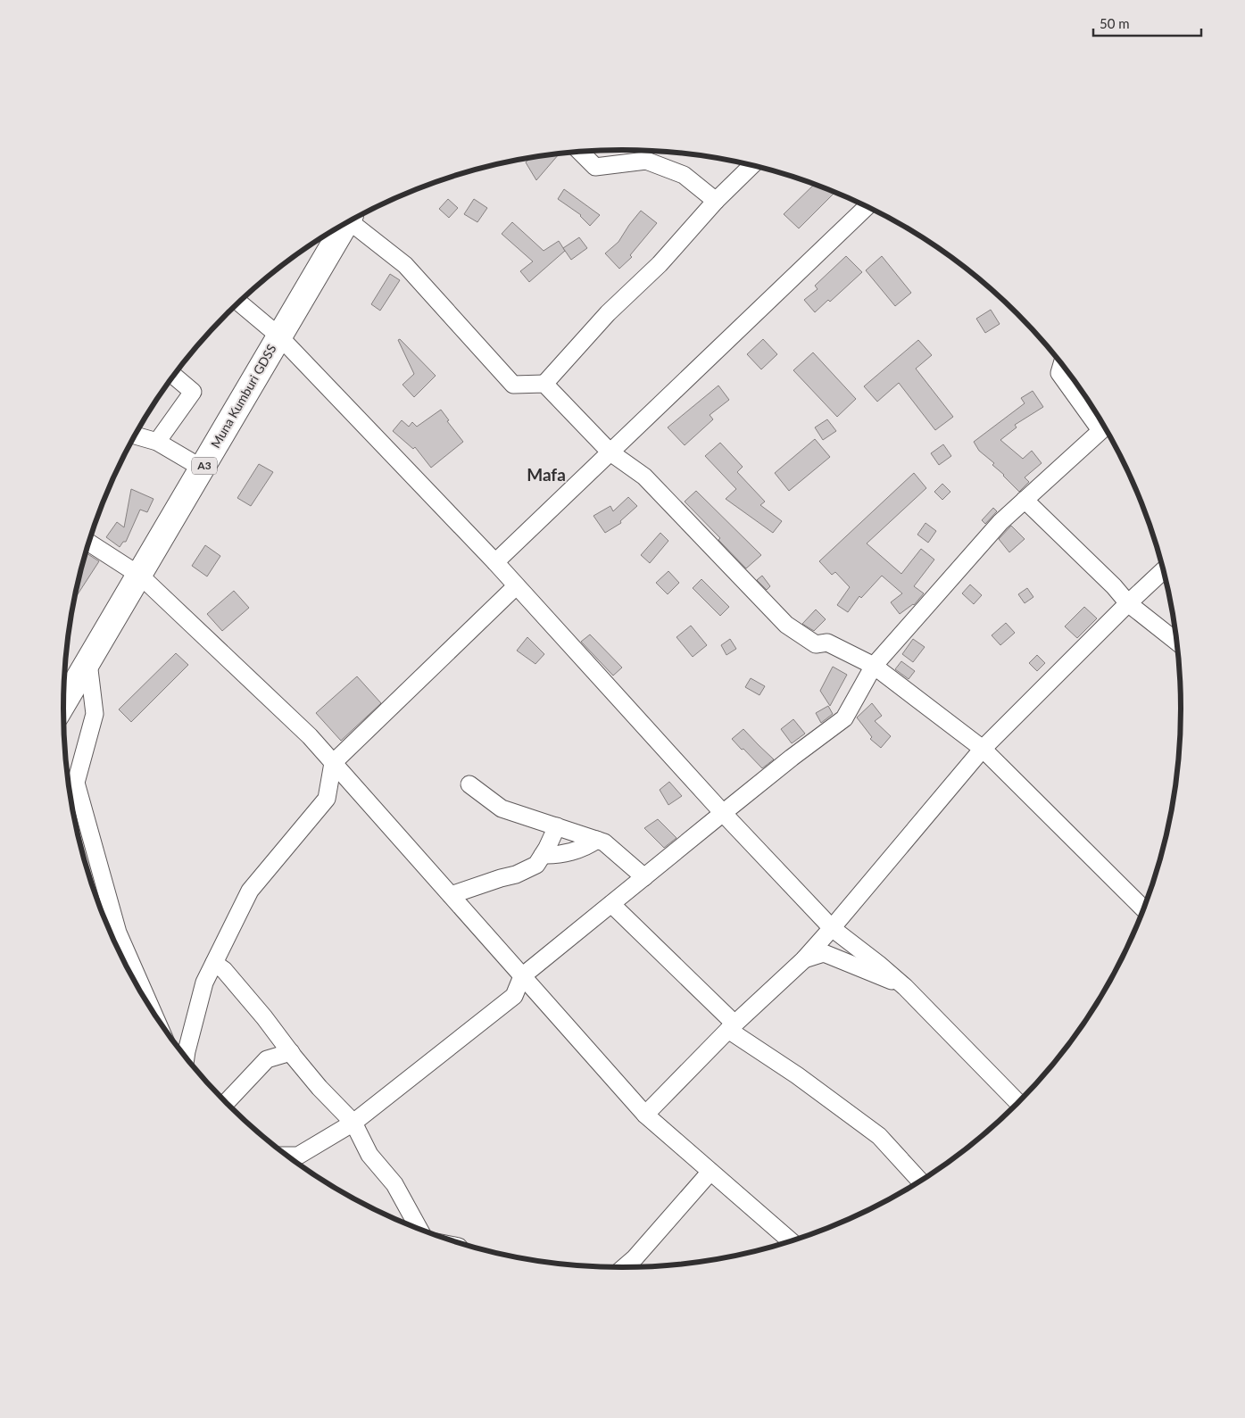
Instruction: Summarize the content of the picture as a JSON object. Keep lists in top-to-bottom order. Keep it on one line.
{"streets":{"highway":["Muna Kumburi GDSS","A3"]},"districts":["Mafa"],"scale_bar":"50 m"}
